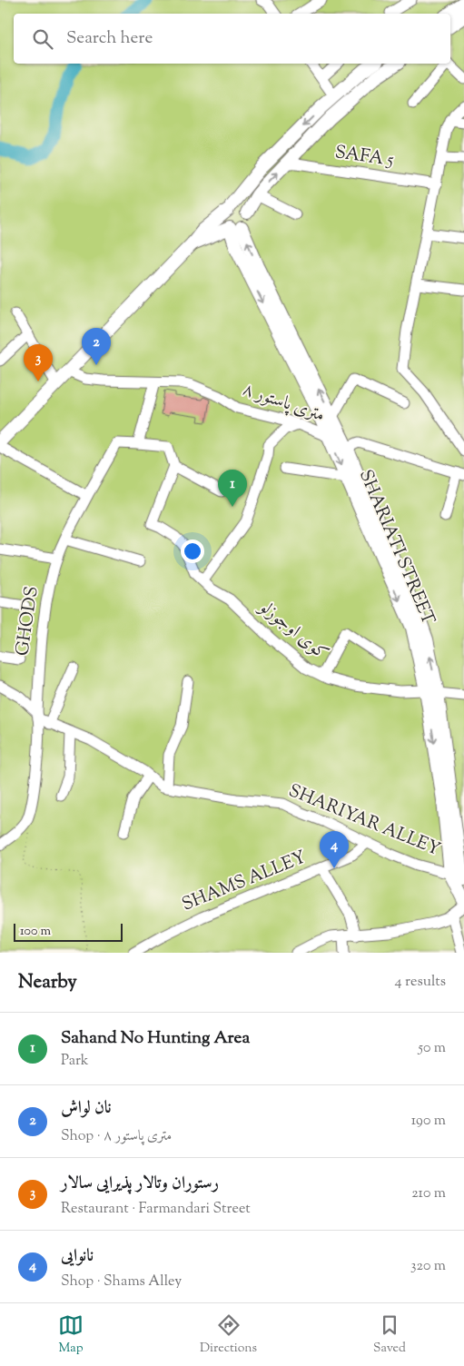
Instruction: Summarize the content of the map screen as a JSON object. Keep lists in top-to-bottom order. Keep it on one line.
{"streets":{"main road":["SHARIATI STREET"],"street":["SAFA 5","۸ متری پاستور","GHODS","کوی اوجوزلو","SHARIYAR ALLEY","SHAMS ALLEY"]},"crossings":[["۸ متری پاستور","SHARIATI STREET"],["SHARIATI STREET","کوی اوجوزلو"],["SHARIATI STREET","SHARIYAR ALLEY"],["GHODS","SHARIYAR ALLEY"],["SHARIYAR ALLEY","SHAMS ALLEY"]],"scale_bar":"100 m","page":{"search":"Search here","pins":["2","3","1","4"],"scale":"100 m","heading":["Nearby","4 results"],"list":[{"mark":"1","name":"Sahand No Hunting Area","note":"Park","value":"50 m"},{"mark":"2","name":"نان لواش","note":"Shop · ۸ متری پاستور","value":"190 m"},{"mark":"3","name":"رستوران وتالار پذیرایی سالار","note":"Restaurant · Farmandari Street","value":"210 m"},{"mark":"4","name":"نانوایی","note":"Shop · Shams Alley","value":"320 m"}],"nav":["Map","Directions","Saved"]}}
